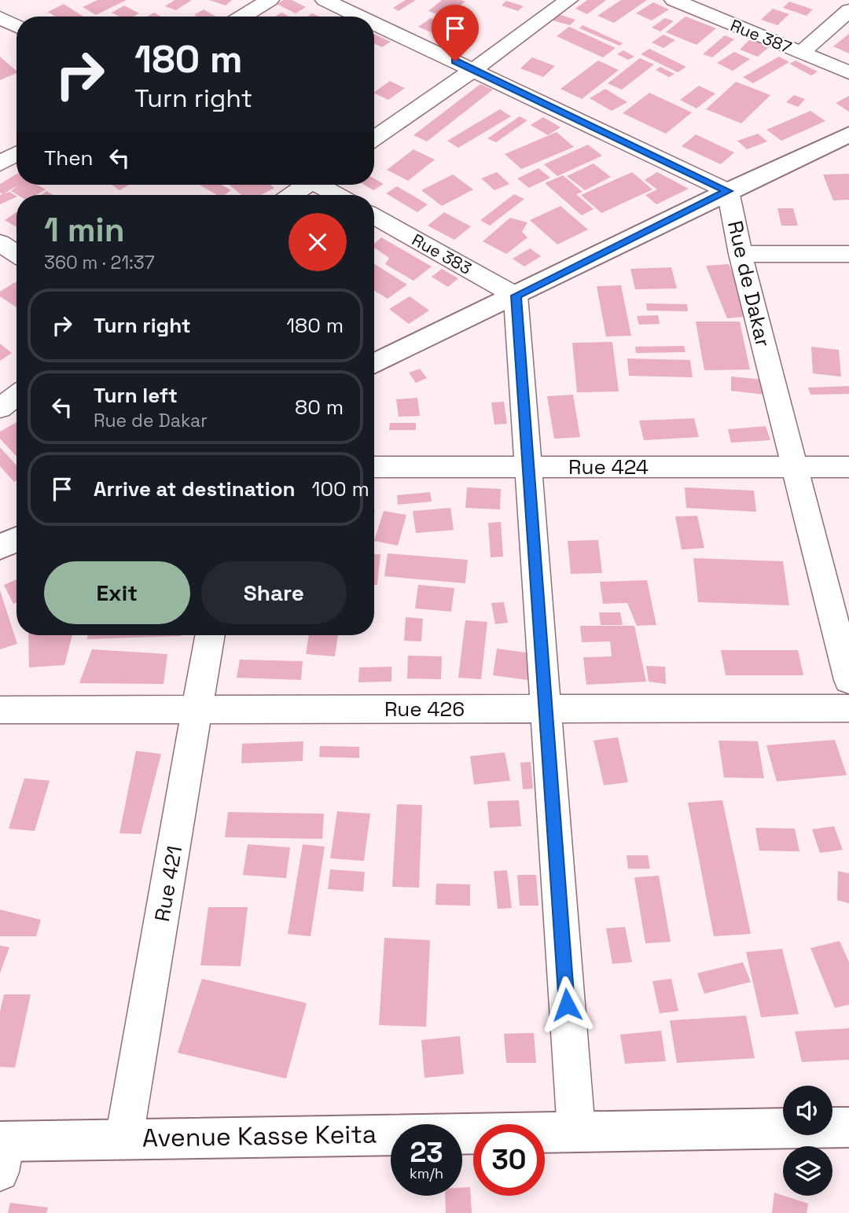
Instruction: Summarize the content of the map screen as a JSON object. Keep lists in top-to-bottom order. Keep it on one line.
{"streets":{"main road":["Avenue Kasse Keita"],"street":["Rue 387","Rue 383","Rue de Dakar","Rue 424","Rue 426","Rue 421"]},"crossings":[["Rue de Dakar","Rue 424"],["Rue 426","Rue 421"],["Rue 421","Avenue Kasse Keita"]],"page":{"turn":["180 m","Turn right"],"then":"Then","heading":["1 min","360 m · 21:37"],"list":[{"name":"Turn right","value":"180 m"},{"name":"Turn left","note":"Rue de Dakar","value":"80 m"},{"name":"Arrive at destination","value":"100 m"}],"buttons":["Exit","Share"],"speed":"23 km/h","limit":"30"}}
